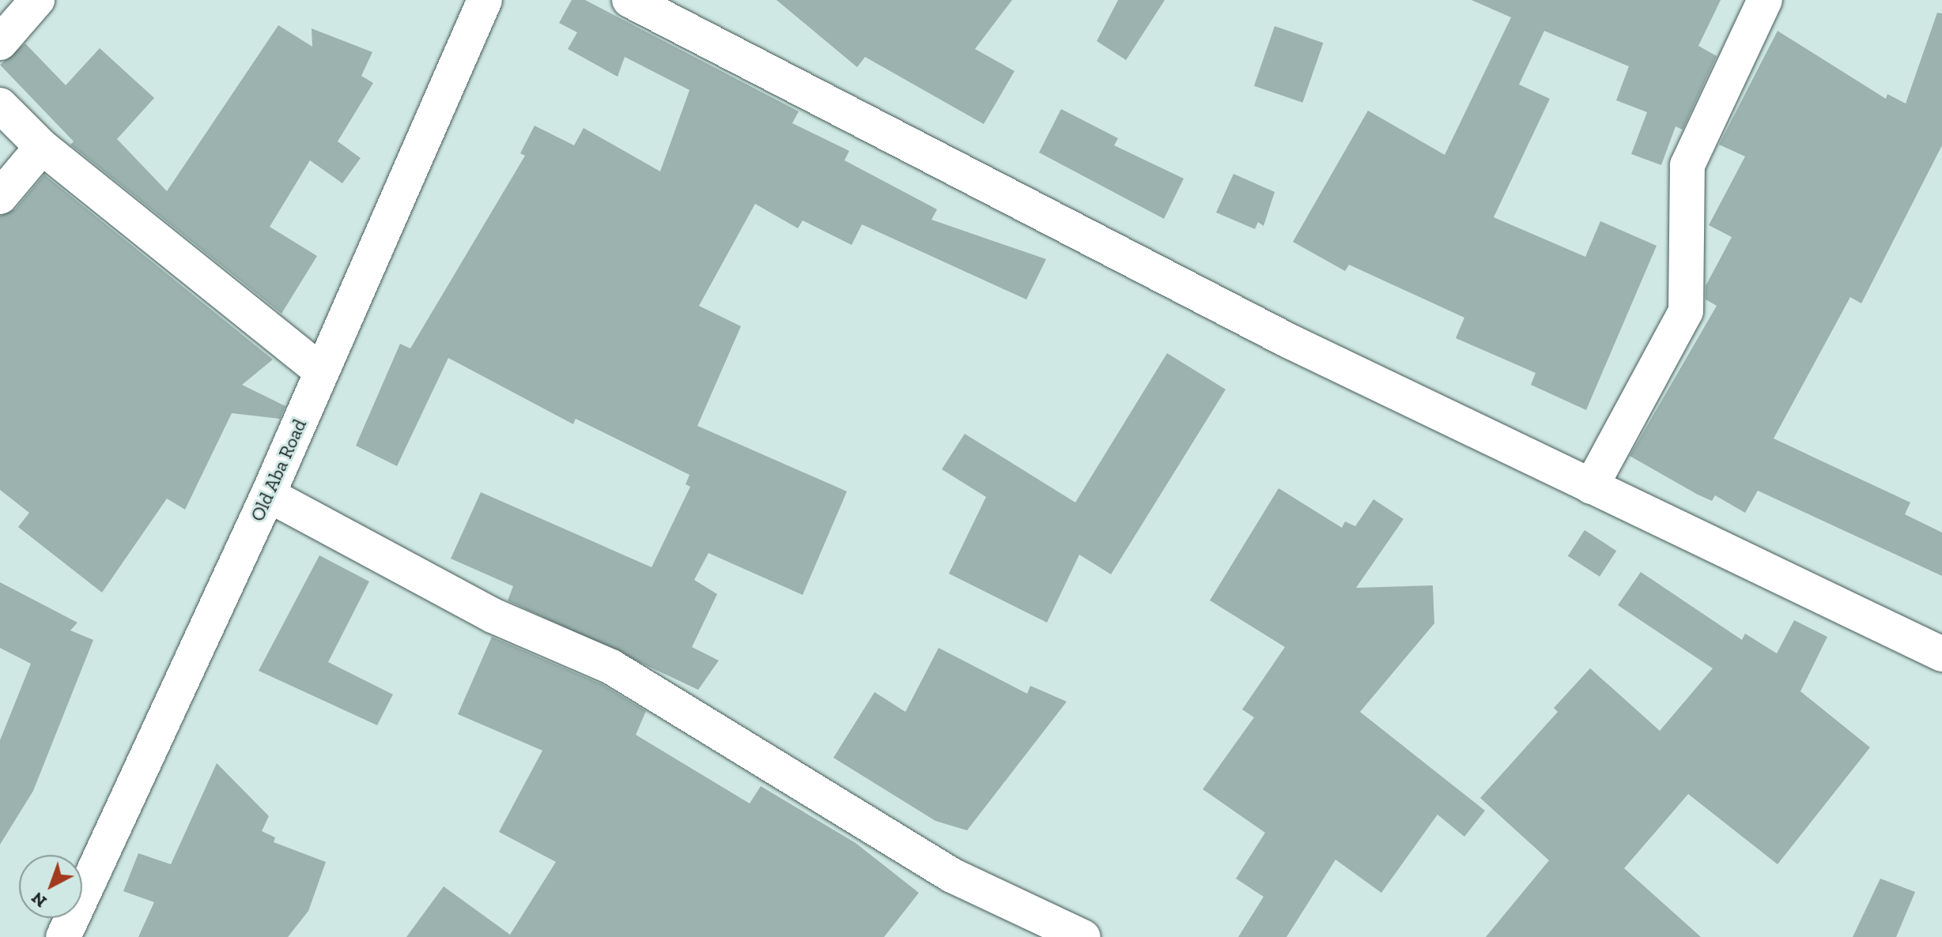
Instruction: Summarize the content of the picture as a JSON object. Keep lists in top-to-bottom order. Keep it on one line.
{"streets":{"street":["Old Aba Road"]},"north":"bottom left"}
